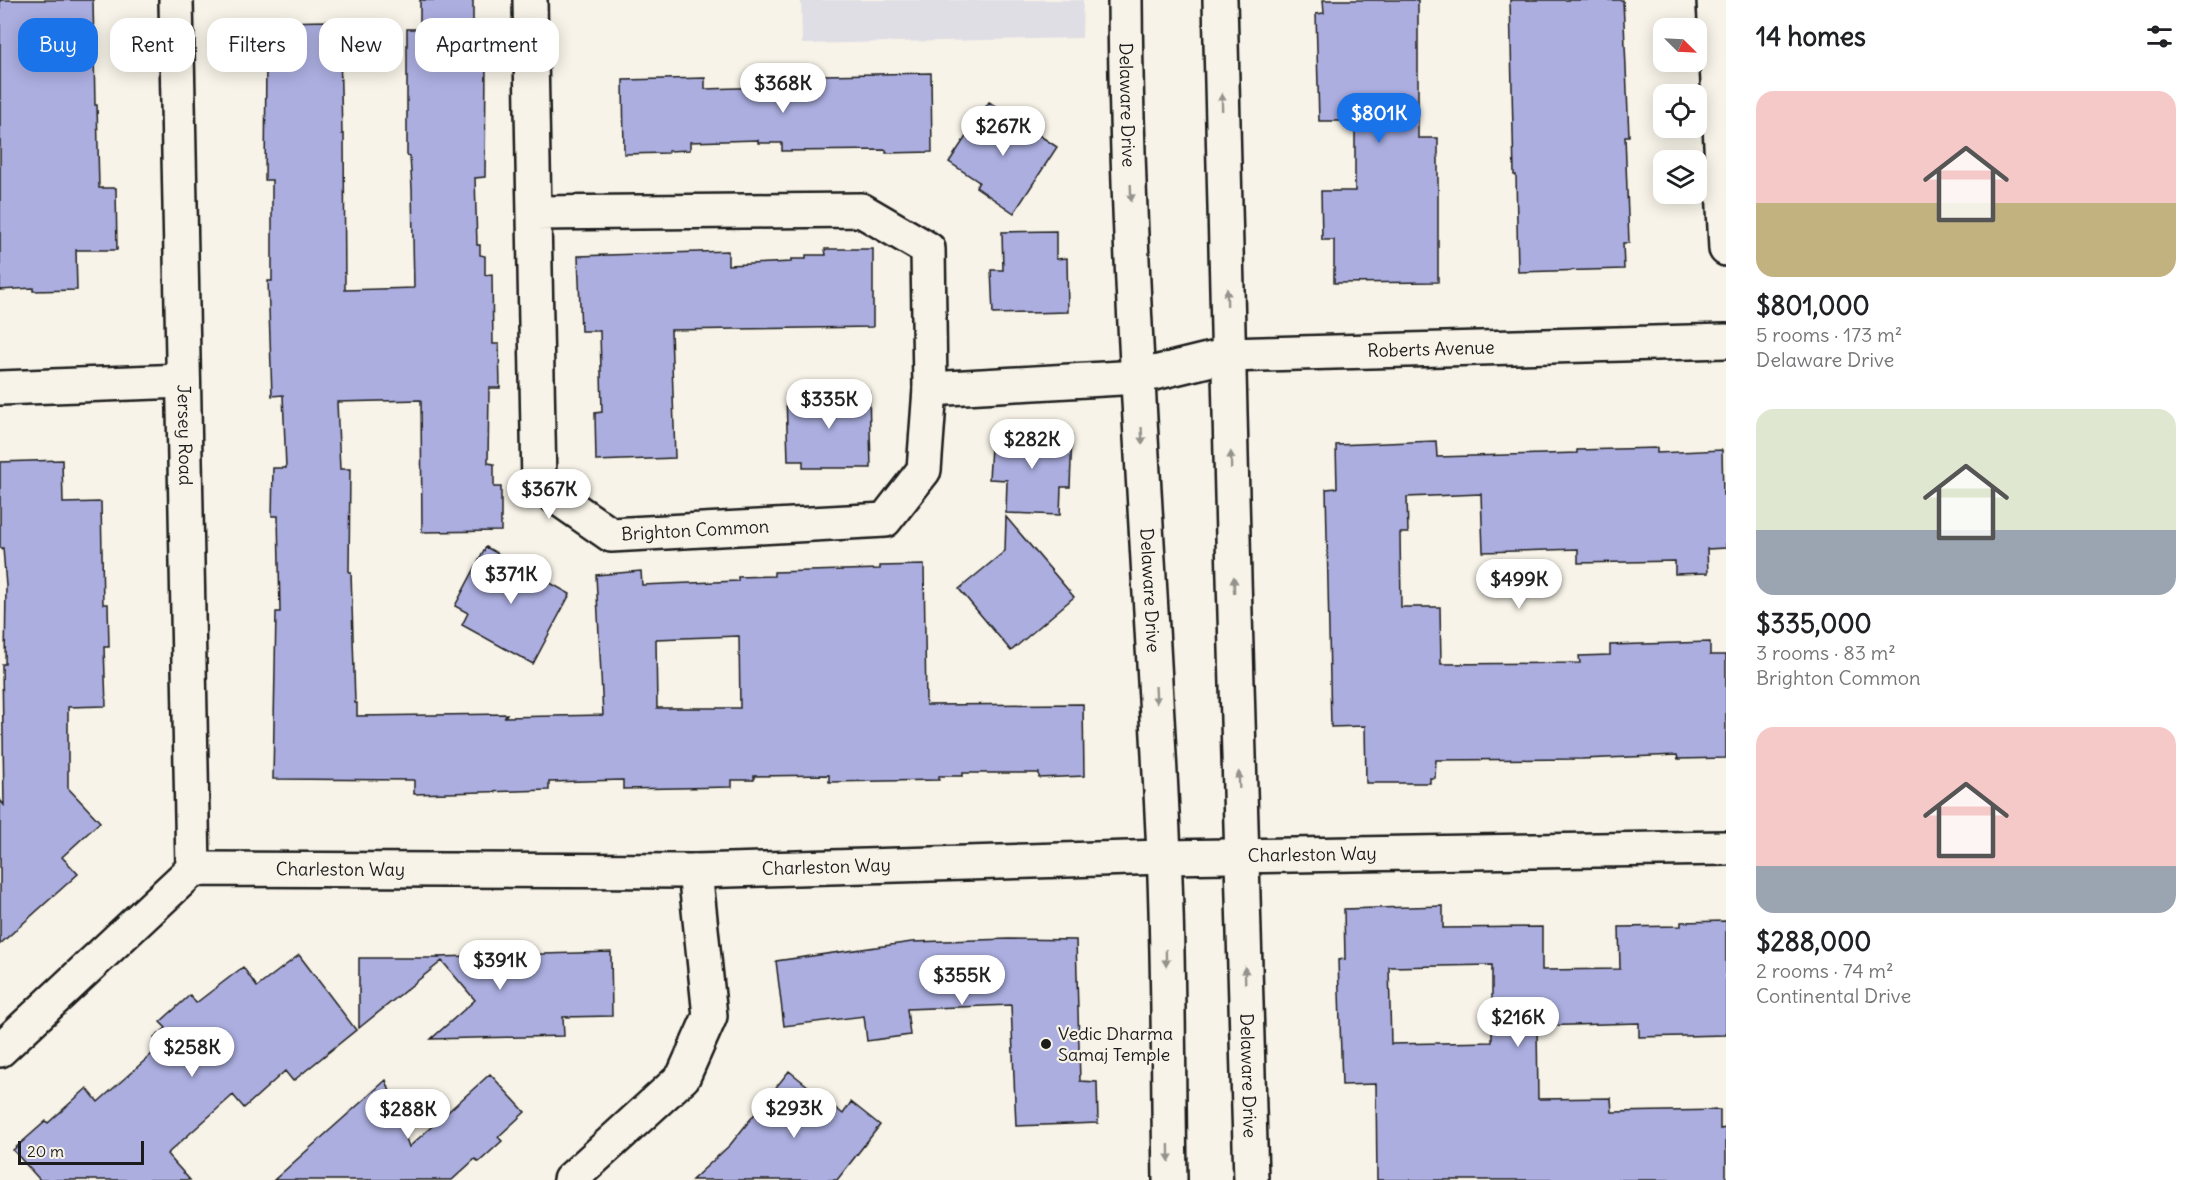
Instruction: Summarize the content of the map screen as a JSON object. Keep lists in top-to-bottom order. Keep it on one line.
{"streets":{"street":["Delaware Drive","Roberts Avenue","Jersey Road","Brighton Common","Charleston Way"]},"crossings":[["Delaware Drive","Roberts Avenue"],["Delaware Drive","Charleston Way"],["Jersey Road","Charleston Way"]],"places":["Vedic Dharma Samaj Temple"],"scale_bar":"20 m","north":"bottom right","page":{"heading":"14 homes","chip":["Buy","Rent","Filters","New","Apartment"],"price":["$368K","$801K","$267K","$335K","$282K","$367K","$371K","$499K","$391K","$355K","$216K","$258K","$293K","$288K"],"list":[{"name":"$801,000","note":"5 rooms · 173 m² · Delaware Drive"},{"name":"$335,000","note":"3 rooms · 83 m² · Brighton Common"},{"name":"$288,000","note":"2 rooms · 74 m² · Continental Drive"}],"scale":"20 m"}}
